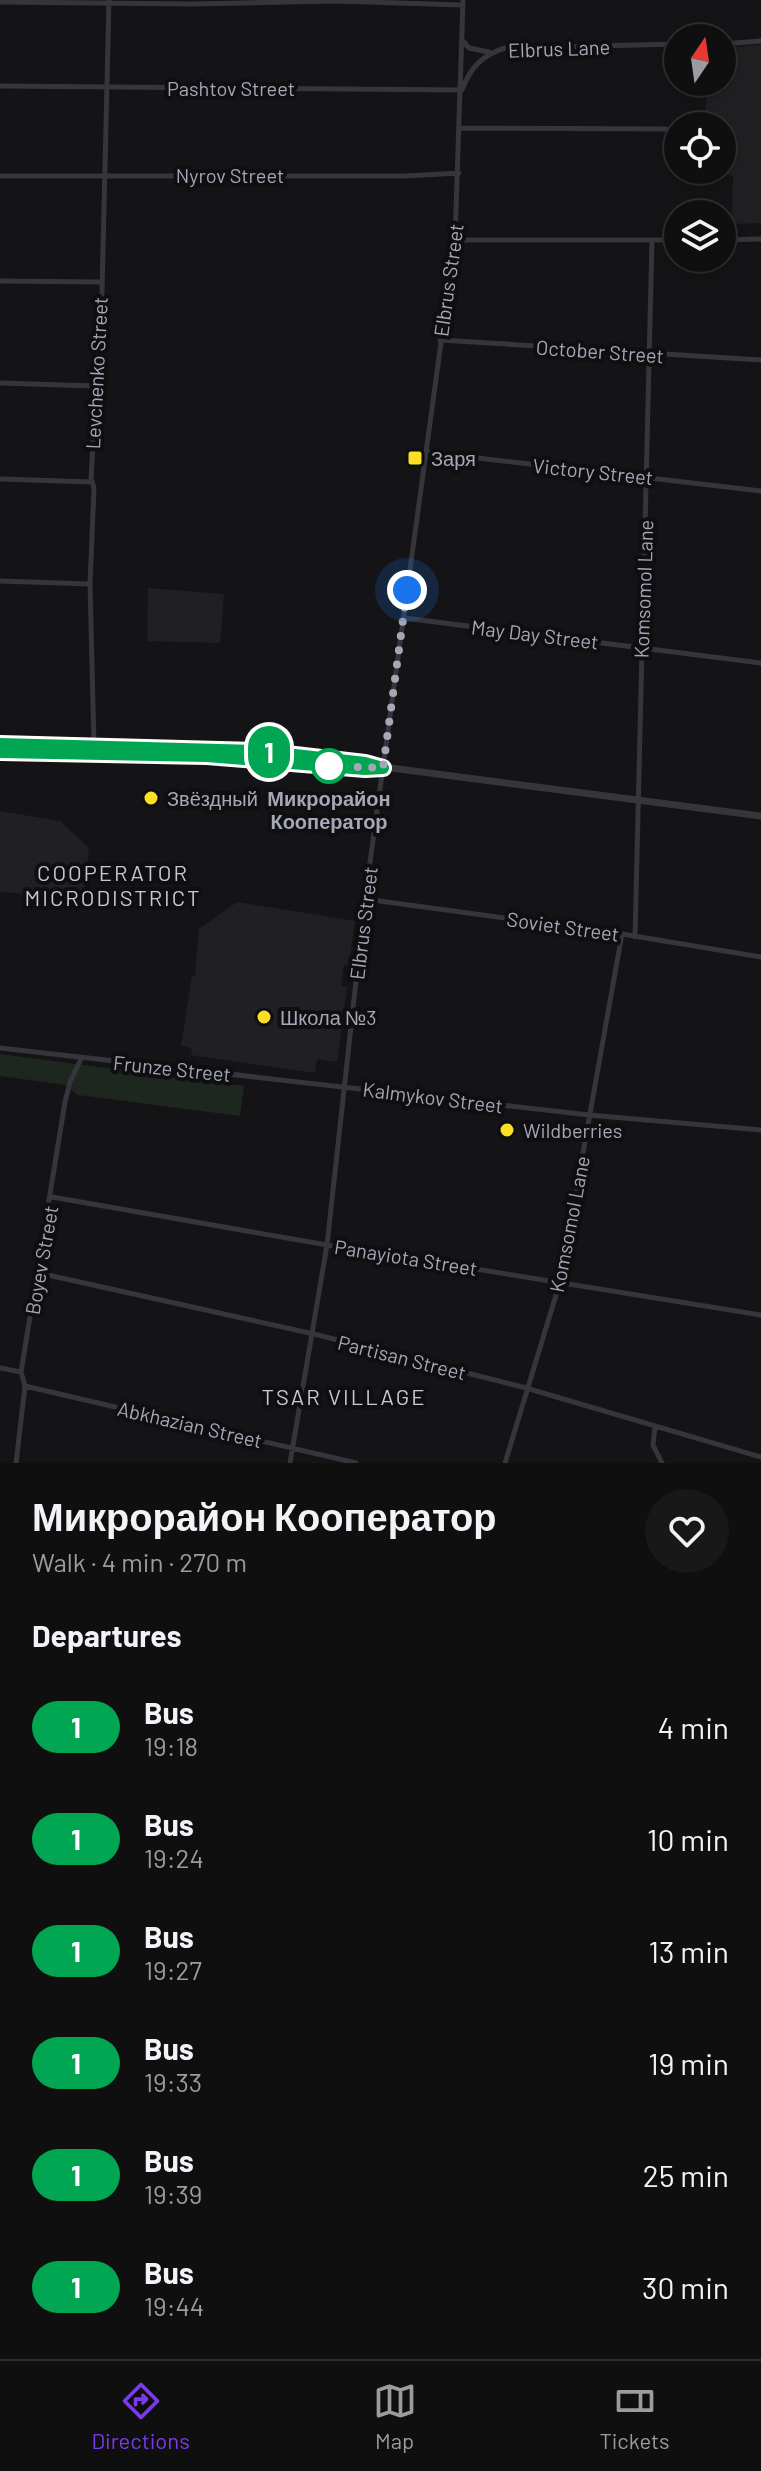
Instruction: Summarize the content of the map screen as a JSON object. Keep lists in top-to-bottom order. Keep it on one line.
{"streets":{"street":["Elbrus Lane","Pashtov Street","Nyrov Street","Elbrus Street","October Street","Levchenko Street","Victory Street","Komsomol Lane","May Day Street","Soviet Street","Frunze Street","Kalmykov Street","Panayiota Street","Boyev Street","Partisan Street","Abkhazian Street"]},"crossings":[["Elbrus Lane","Pashtov Street"],["Elbrus Lane","Elbrus Street"],["Pashtov Street","Elbrus Street"],["Pashtov Street","Levchenko Street"],["Nyrov Street","Elbrus Street"],["Nyrov Street","Levchenko Street"],["Elbrus Street","October Street"],["Elbrus Street","Victory Street"],["Elbrus Street","May Day Street"],["Elbrus Street","Soviet Street"],["Elbrus Street","Frunze Street"],["Elbrus Street","Kalmykov Street"],["Elbrus Street","Panayiota Street"],["Elbrus Street","Partisan Street"],["Elbrus Street","Abkhazian Street"],["October Street","Komsomol Lane"],["Victory Street","Komsomol Lane"],["Komsomol Lane","May Day Street"],["Komsomol Lane","Soviet Street"],["Komsomol Lane","Kalmykov Street"],["Komsomol Lane","Panayiota Street"],["Komsomol Lane","Partisan Street"],["Frunze Street","Kalmykov Street"],["Frunze Street","Boyev Street"],["Panayiota Street","Boyev Street"],["Boyev Street","Partisan Street"],["Boyev Street","Abkhazian Street"]],"districts":["COOPERATOR MICRODISTRICT","TSAR VILLAGE"],"places":{"transit":["Заря"],"other":["Микрорайон Кооператор","Звёздный","Школа №3","Wildberries"]},"lines":["bus line 1"],"north":"top","page":{"on_map":"1","heading":[["Микрорайон Кооператор","Walk · 4 min · 270 m"],"Departures"],"list":[{"mark":"1","name":"Bus","note":"19:18","value":"4 min"},{"mark":"1","name":"Bus","note":"19:24","value":"10 min"},{"mark":"1","name":"Bus","note":"19:27","value":"13 min"},{"mark":"1","name":"Bus","note":"19:33","value":"19 min"},{"mark":"1","name":"Bus","note":"19:39","value":"25 min"},{"mark":"1","name":"Bus","note":"19:44","value":"30 min"}],"tabs":["Directions","Map","Tickets"]}}
